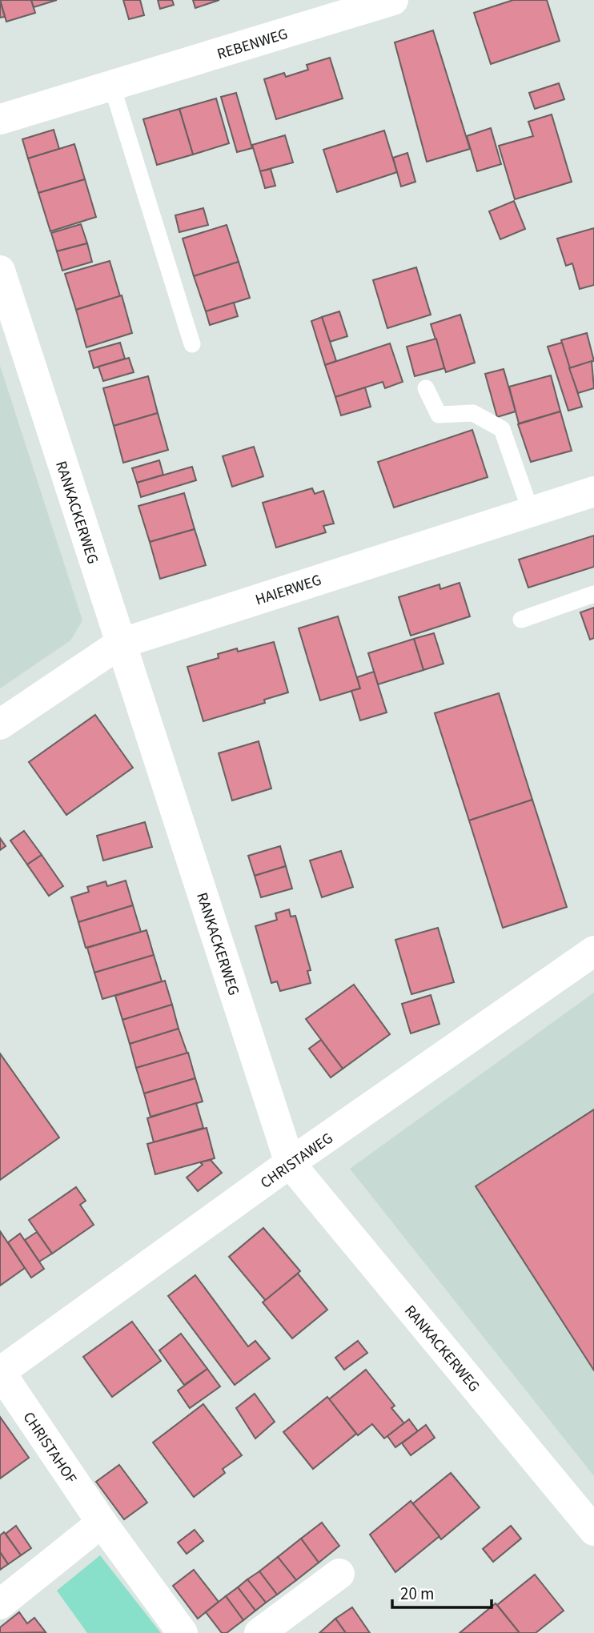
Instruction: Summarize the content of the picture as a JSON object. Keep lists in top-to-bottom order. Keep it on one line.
{"streets":{"street":["REBENWEG","RANKACKERWEG","HAIERWEG","CHRISTAWEG","CHRISTAHOF"]},"crossings":[["RANKACKERWEG","HAIERWEG"],["RANKACKERWEG","CHRISTAWEG"],["CHRISTAWEG","CHRISTAHOF"]],"scale_bar":"20 m"}
